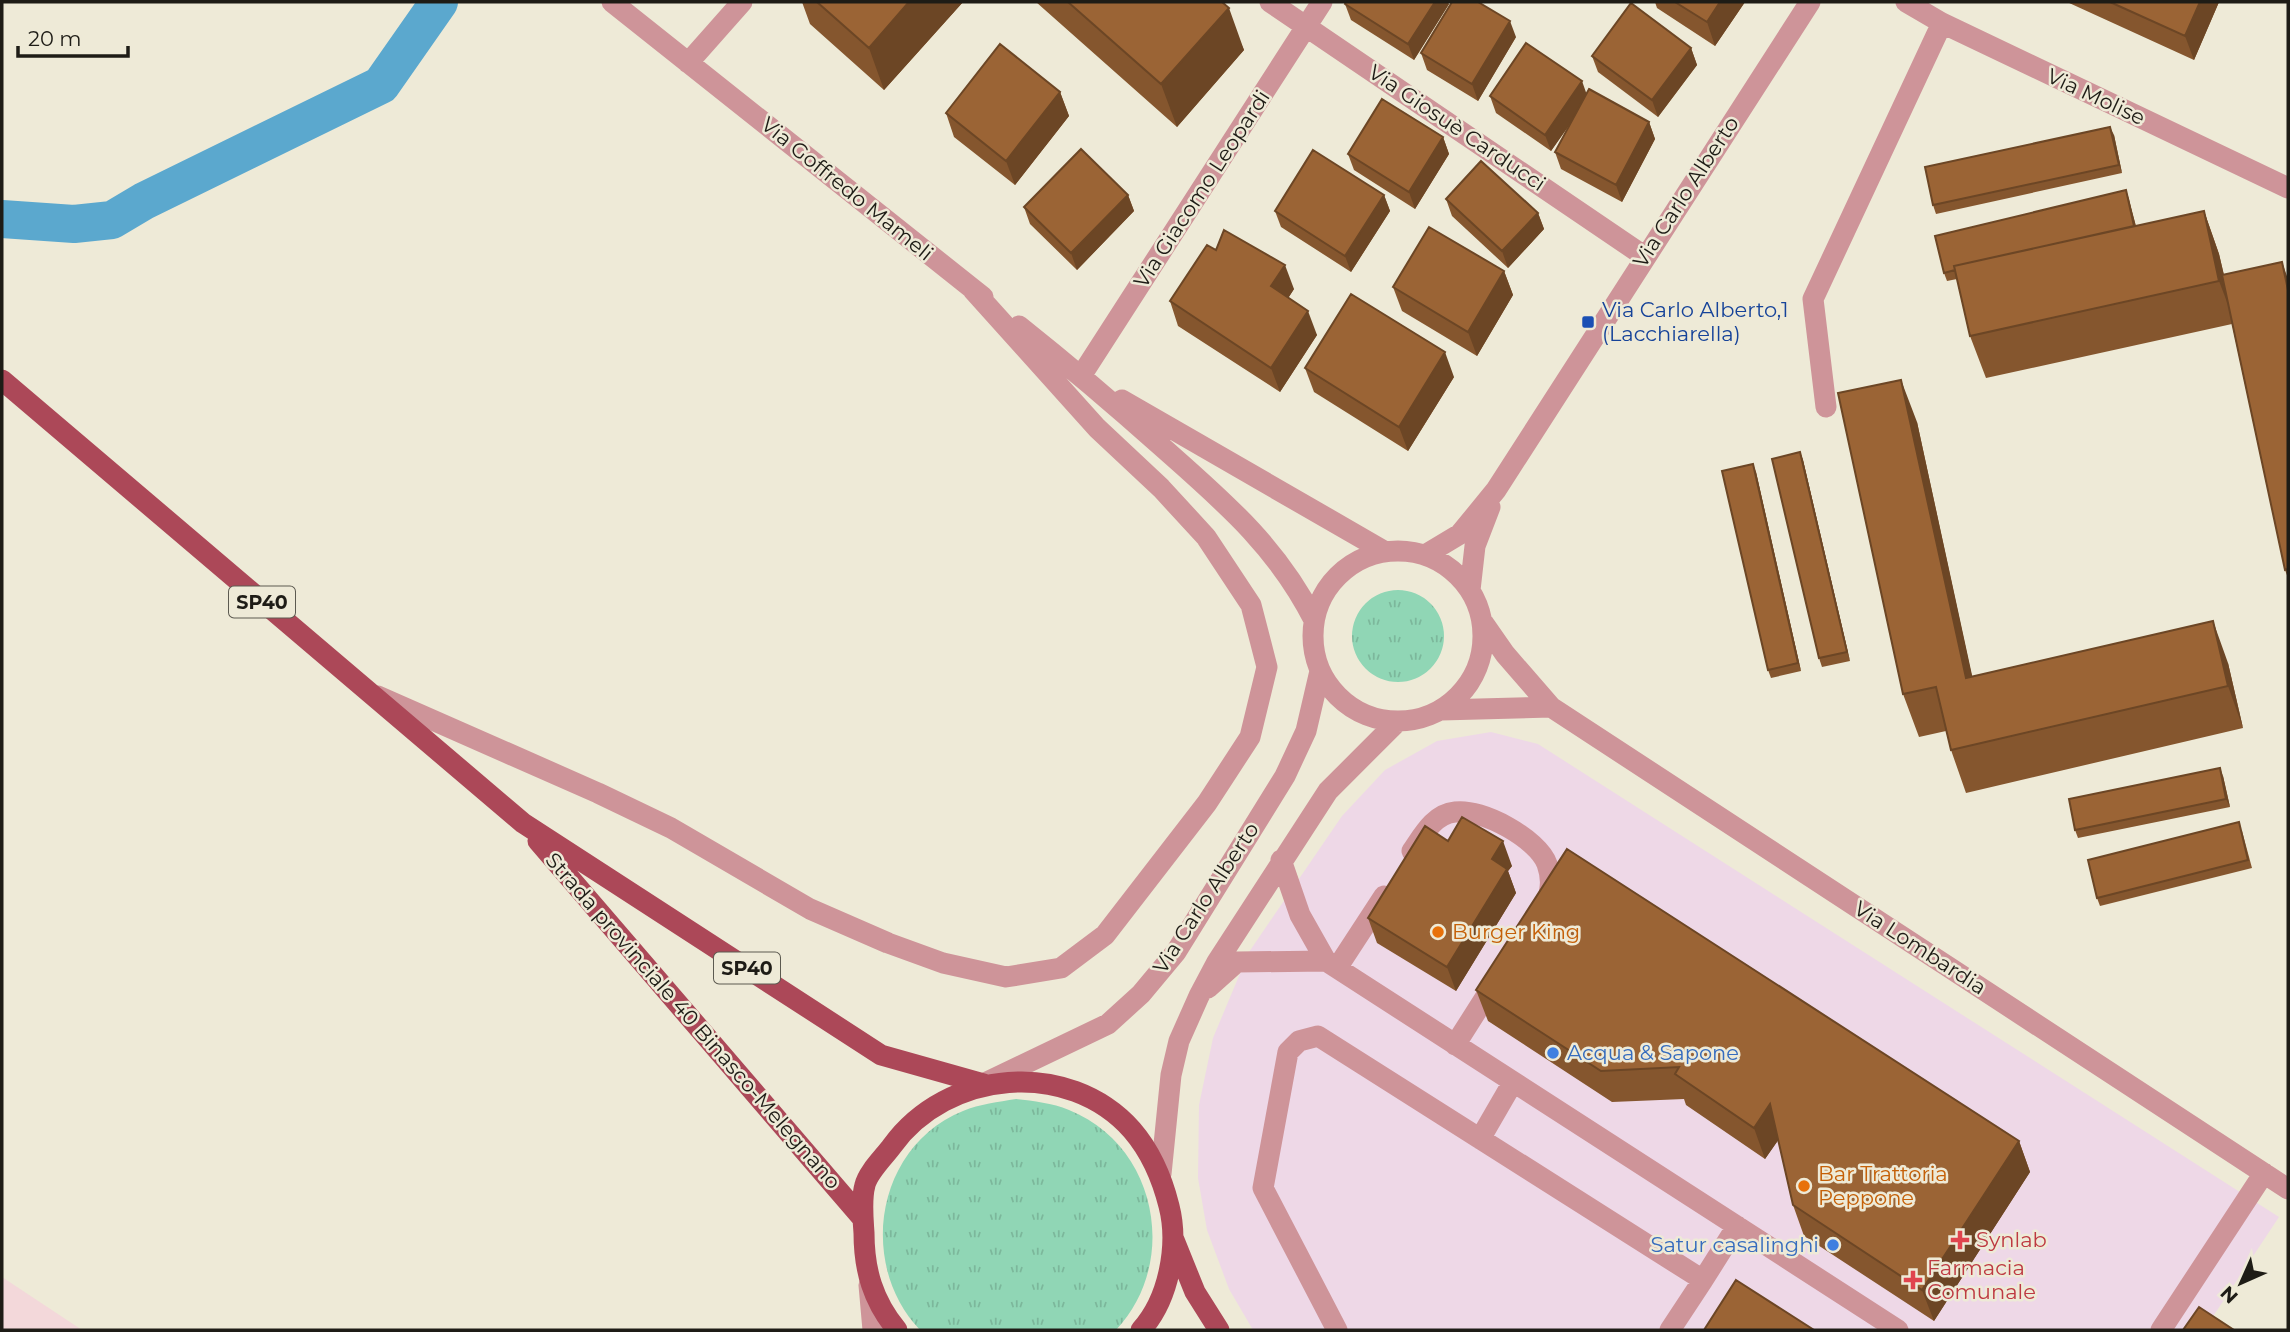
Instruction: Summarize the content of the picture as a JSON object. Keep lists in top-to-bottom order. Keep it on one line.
{"streets":{"main road":["SP40","Strada provinciale 40 Binasco-Melegnano"],"street":["Via Molise","Via Giosuè Carducci","Via Goffredo Mameli","Via Giacomo Leopardi","Via Carlo Alberto","Via Lombardia"]},"crossings":[["Via Giosuè Carducci","Via Giacomo Leopardi"],["Via Giosuè Carducci","Via Carlo Alberto"],["Via Goffredo Mameli","Via Giacomo Leopardi"],["Via Goffredo Mameli","Via Carlo Alberto"],["Via Goffredo Mameli","Via Lombardia"],["Via Carlo Alberto","Via Lombardia"],["Via Carlo Alberto","Strada provinciale 40 Binasco-Melegnano"]],"places":{"transit":["Via Carlo Alberto,1 (Lacchiarella)"],"other":["Burger King","Acqua & Sapone","Bar Trattoria Peppone","Satur casalinghi"],"health":["Synlab","Farmacia Comunale"]},"scale_bar":"20 m","north":"bottom left"}
